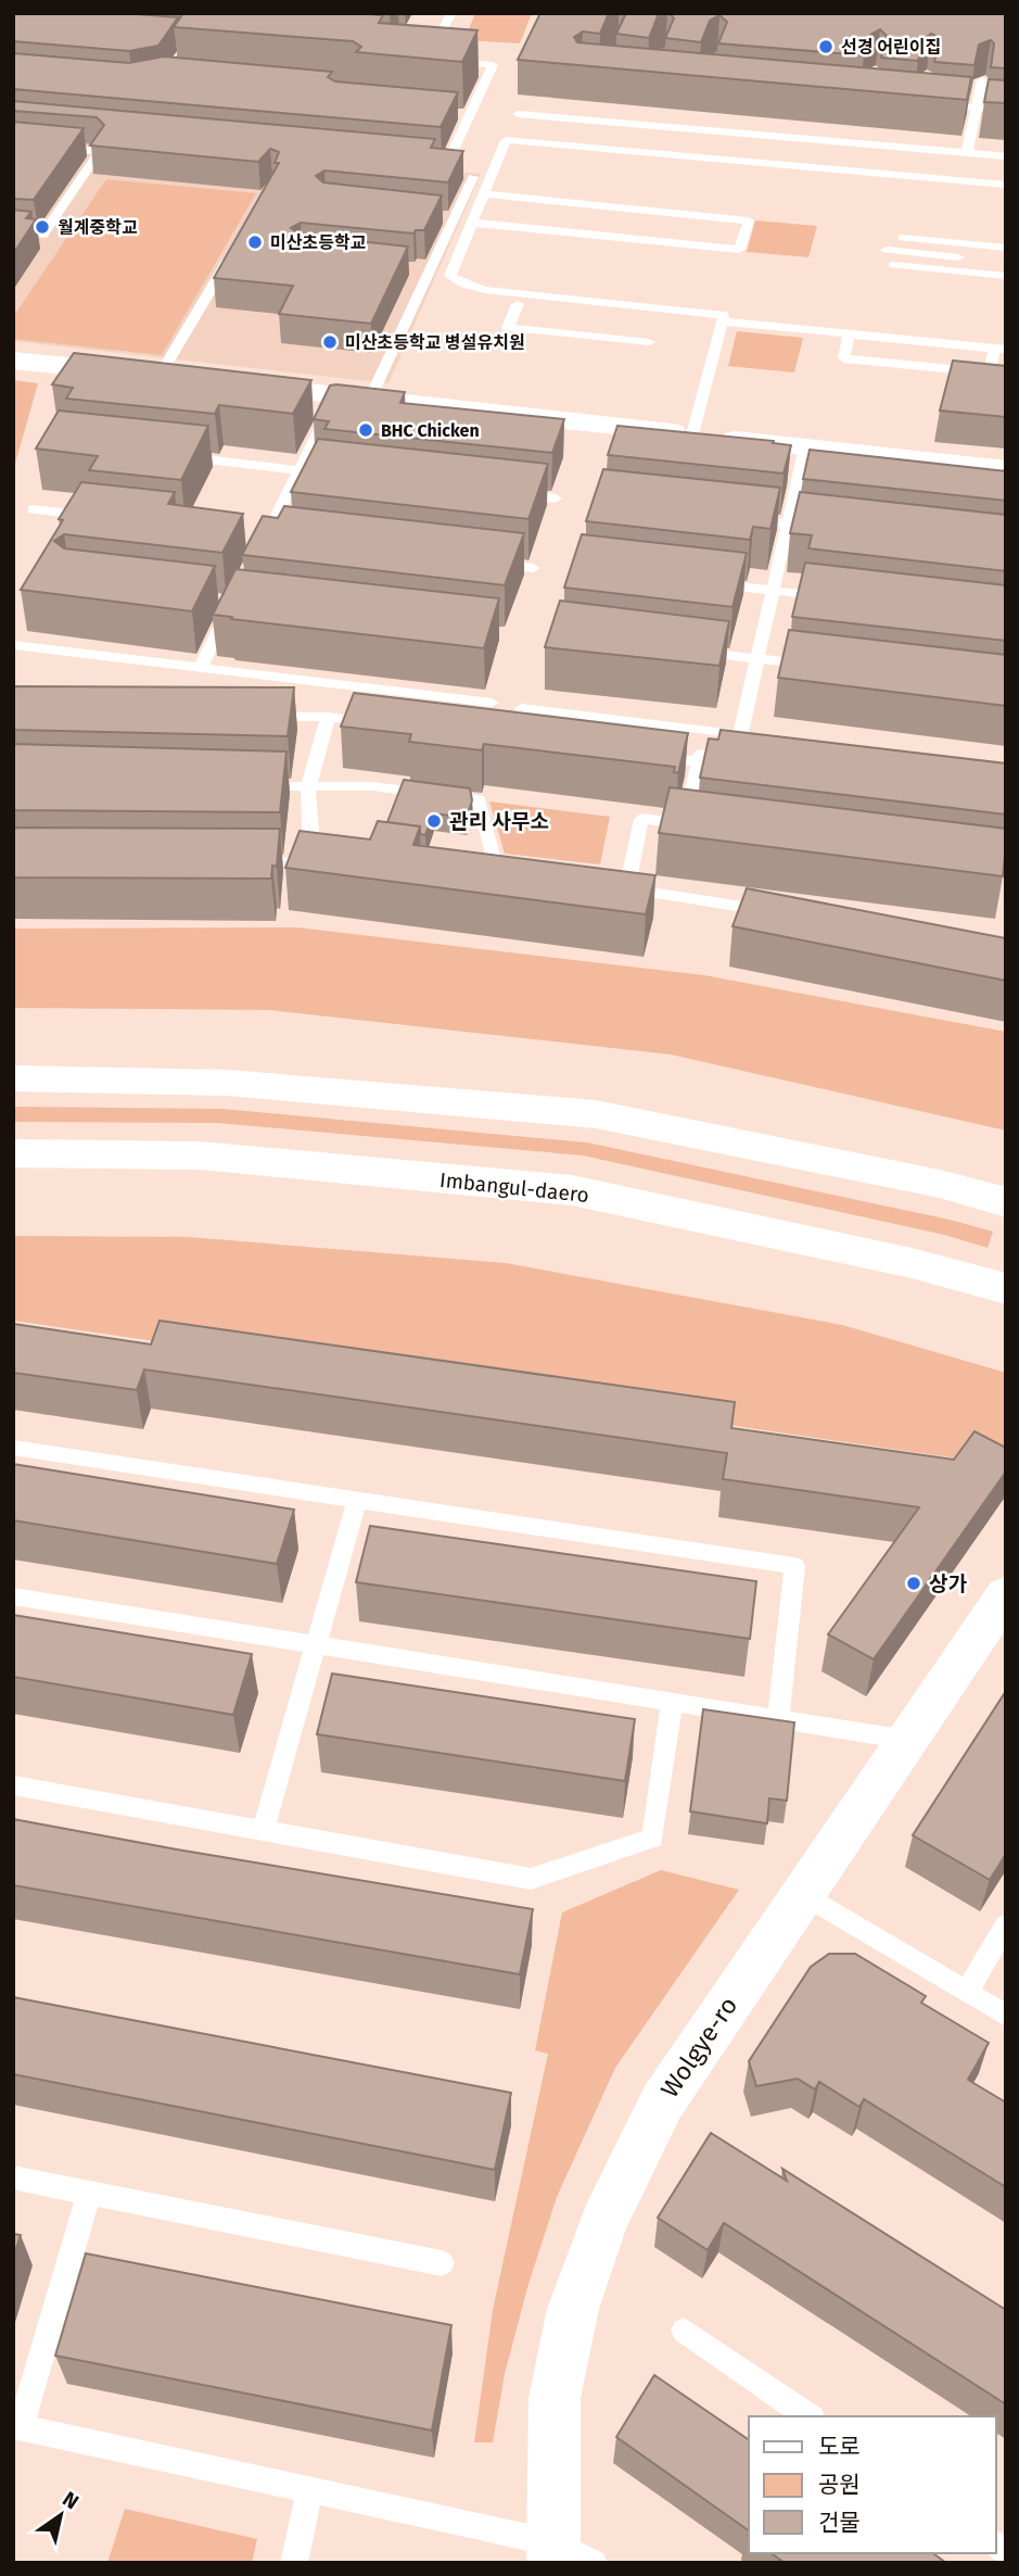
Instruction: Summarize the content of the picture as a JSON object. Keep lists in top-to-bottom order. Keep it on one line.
{"streets":{"main road":["Imbangul-daero"],"street":["Wolgye-ro"]},"places":["선경 어린이집","월계중학교","미산초등학교","미산초등학교 병설유치원","BHC Chicken","관리 사무소","상가"],"legend":["도로","공원","건물"],"north":"top right"}
